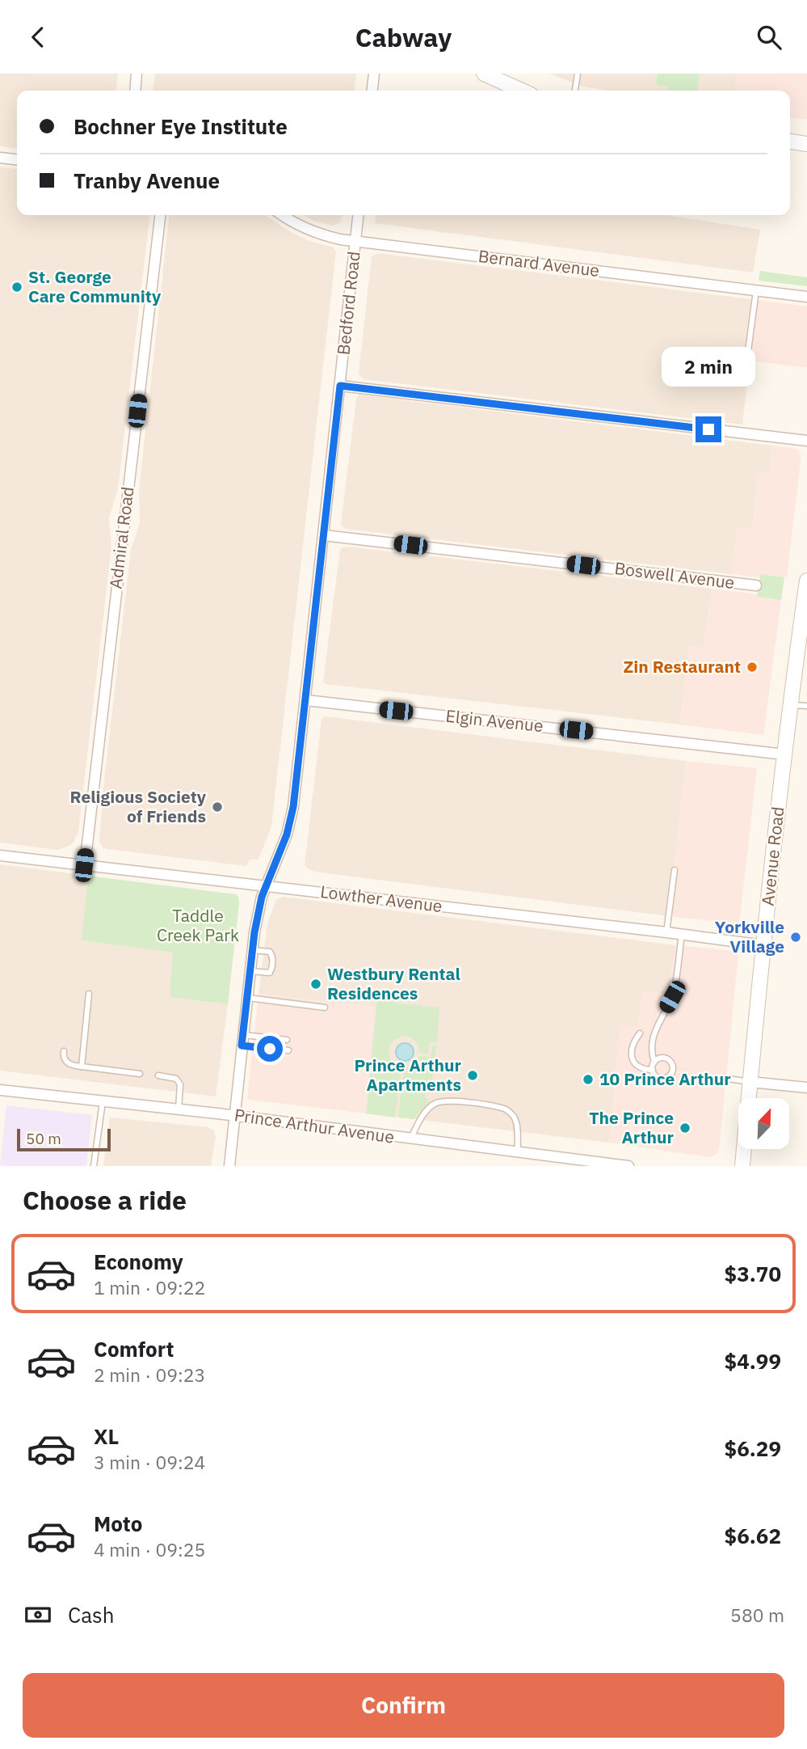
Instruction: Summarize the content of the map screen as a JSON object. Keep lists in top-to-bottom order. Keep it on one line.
{"streets":{"main road":["Avenue Road"],"street":["Bernard Avenue","Bedford Road","Admiral Road","Boswell Avenue","Elgin Avenue","Lowther Avenue","Prince Arthur Avenue"]},"crossings":[["Bernard Avenue","Bedford Road"],["Bedford Road","Boswell Avenue"],["Bedford Road","Elgin Avenue"],["Bedford Road","Lowther Avenue"],["Bedford Road","Prince Arthur Avenue"],["Admiral Road","Lowther Avenue"],["Elgin Avenue","Avenue Road"],["Avenue Road","Lowther Avenue"]],"parks":["Taddle Creek Park"],"places":["St. George Care Community","Zin Restaurant","Religious Society of Friends","Yorkville Village","Westbury Rental Residences","Prince Arthur Apartments","10 Prince Arthur","The Prince Arthur"],"scale_bar":"50 m","north":"top right","page":{"header":"Cabway","banner":["Bochner Eye Institute","Tranby Avenue"],"bubble":"2 min","scale":"50 m","heading":"Choose a ride","list":[{"name":"Economy","note":"1 min · 09:22","value":"$3.70"},{"name":"Comfort","note":"2 min · 09:23","value":"$4.99"},{"name":"XL","note":"3 min · 09:24","value":"$6.29"},{"name":"Moto","note":"4 min · 09:25","value":"$6.62"}],"pay":["Cash","580 m"],"buttons":"Confirm"}}
